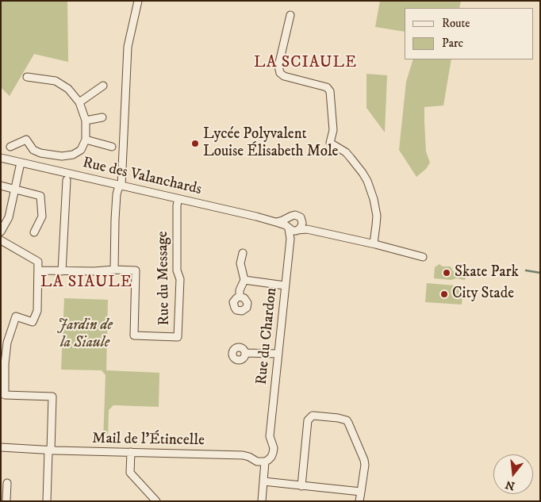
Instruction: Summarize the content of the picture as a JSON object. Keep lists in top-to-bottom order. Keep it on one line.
{"streets":{"street":["Rue des Valanchards","Rue du Message","Rue du Chardon","Mail de l'Étincelle"]},"crossings":[["Rue des Valanchards","Rue du Message"],["Rue des Valanchards","Rue du Chardon"],["Rue du Chardon","Mail de l'Étincelle"]],"districts":["LA SCIAULE","LA SIAULE"],"parks":["Jardin de la Siaule"],"places":["Lycée Polyvalent Louise Élisabeth Mole","Skate Park","City Stade"],"legend":["Route","Parc"],"north":"bottom"}
